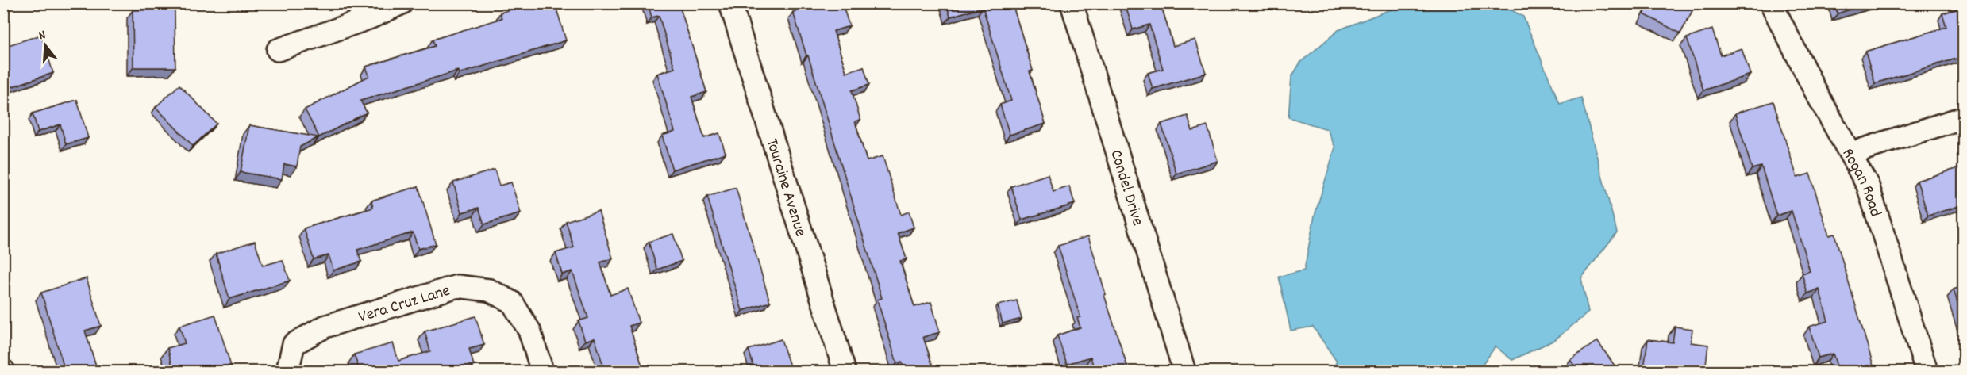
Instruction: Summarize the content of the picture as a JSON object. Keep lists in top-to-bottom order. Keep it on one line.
{"streets":{"street":["Rogan Road","Touraine Avenue","Condel Drive","Vera Cruz Lane"]},"north":"top"}
